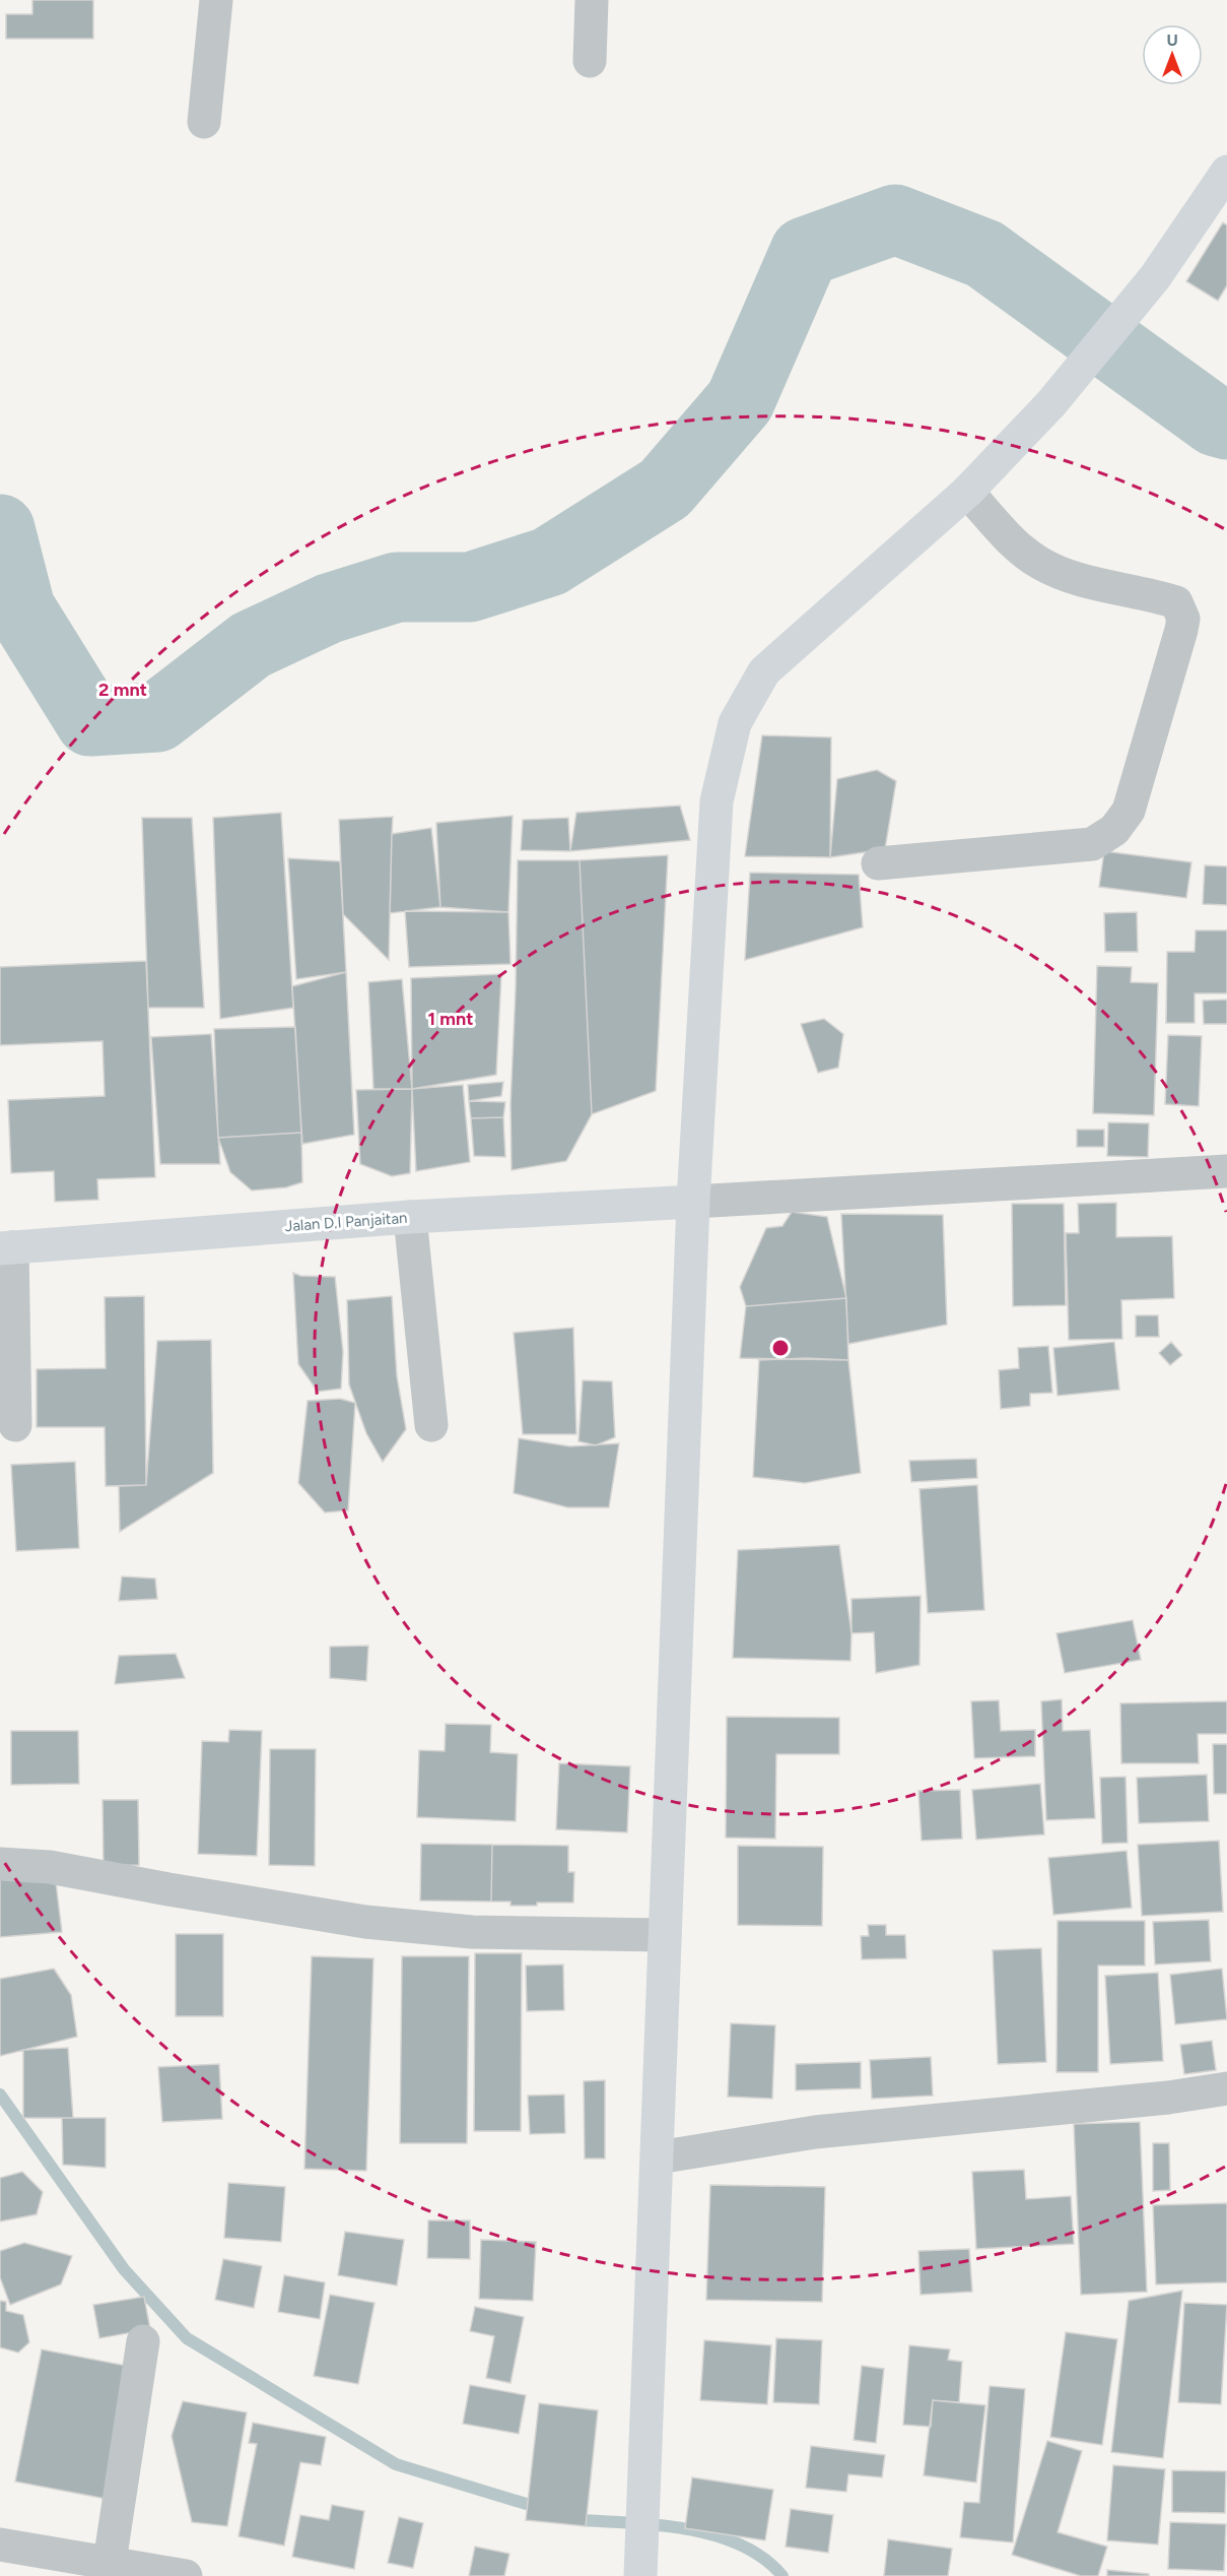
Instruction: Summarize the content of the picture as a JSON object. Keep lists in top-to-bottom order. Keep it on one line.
{"streets":{"street":["Jalan D.I Panjaitan"]},"north":"top","rings":["2 mnt","1 mnt"]}
